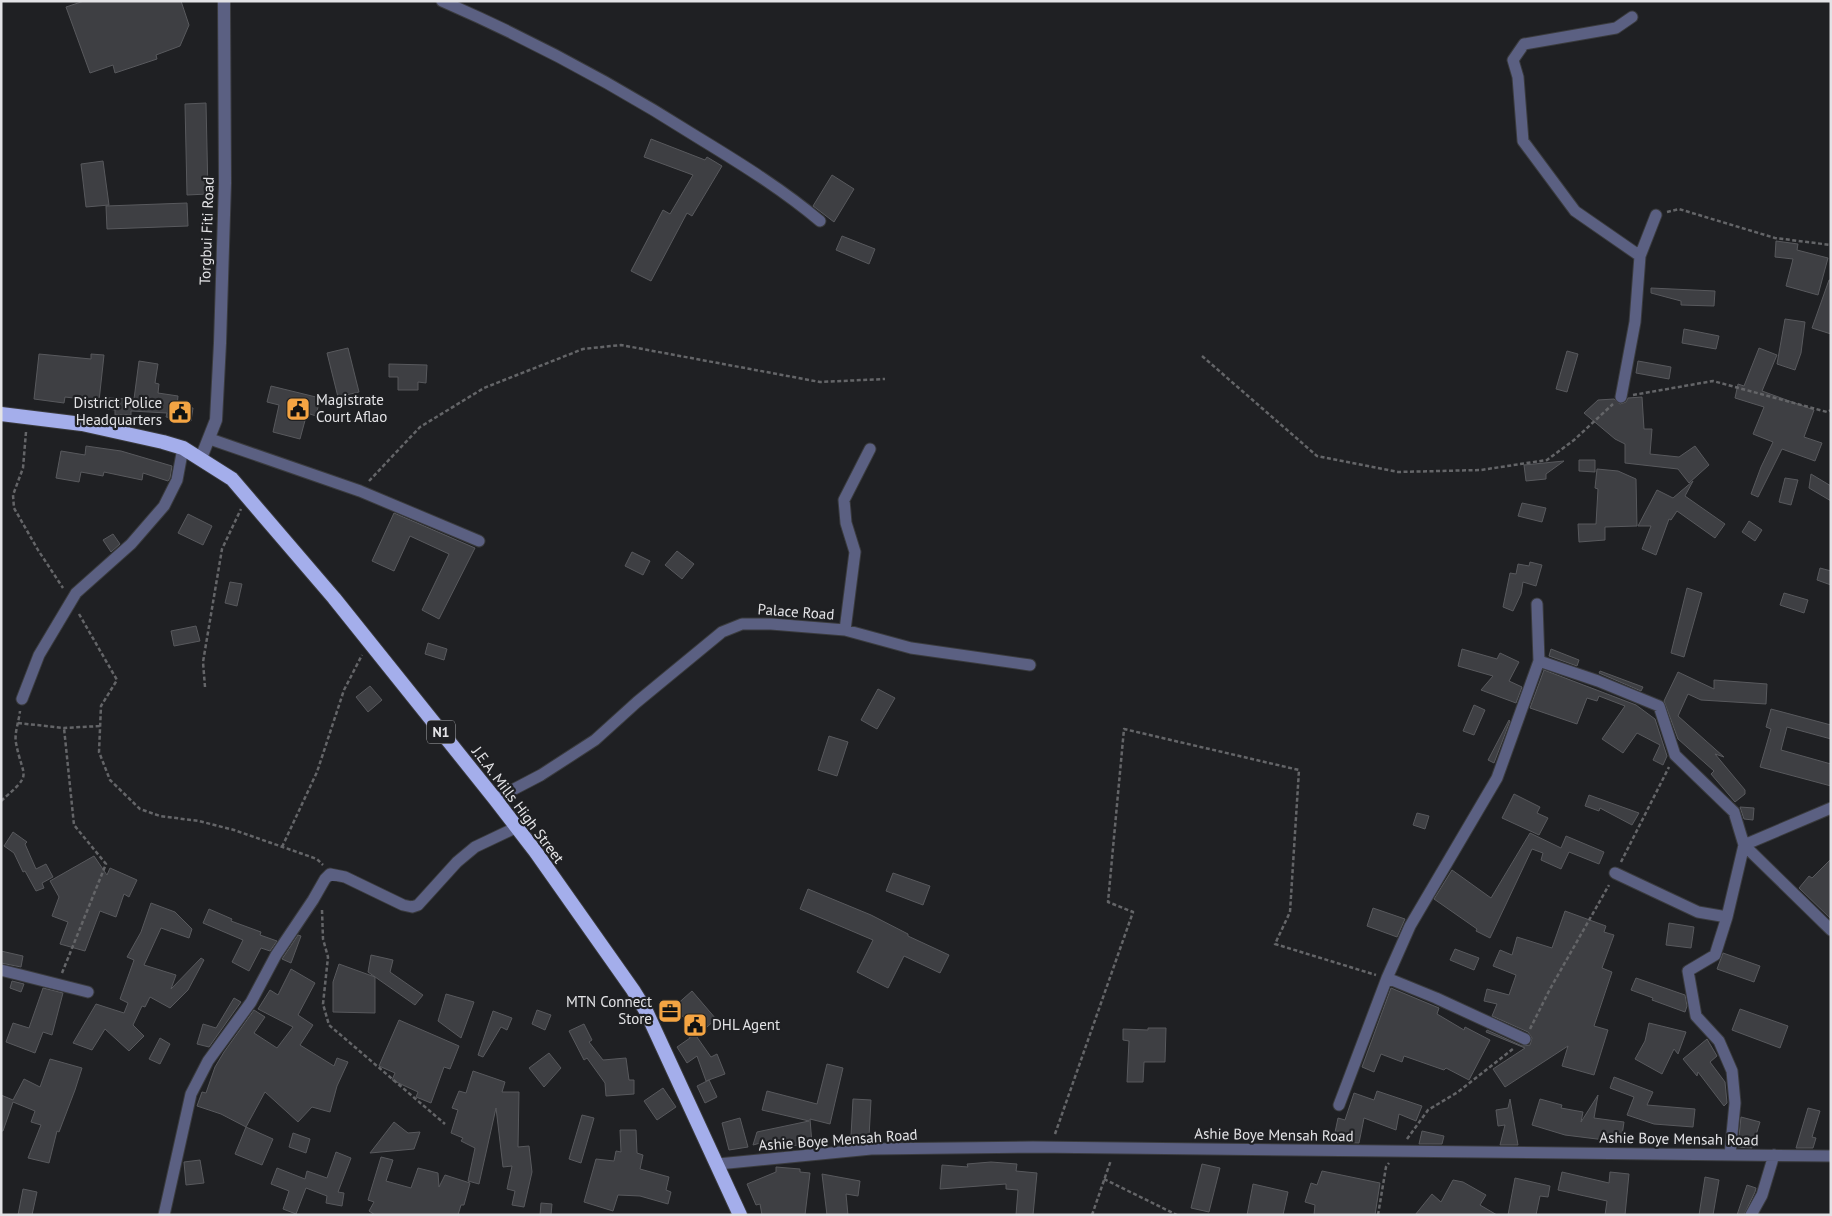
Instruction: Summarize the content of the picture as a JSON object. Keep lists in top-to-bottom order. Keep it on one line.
{"streets":{"highway":["N1","J.E.A. Mills High Street"],"street":["Torgbui Fiti Road","Palace Road","Ashie Boye Mensah Road"]},"crossings":[["Torgbui Fiti Road","J.E.A. Mills High Street"],["Palace Road","J.E.A. Mills High Street"],["J.E.A. Mills High Street","Ashie Boye Mensah Road"]],"places":{"public building":["Magistrate Court Aflao","District Police Headquarters","DHL Agent"],"office":["MTN Connect Store"]}}
